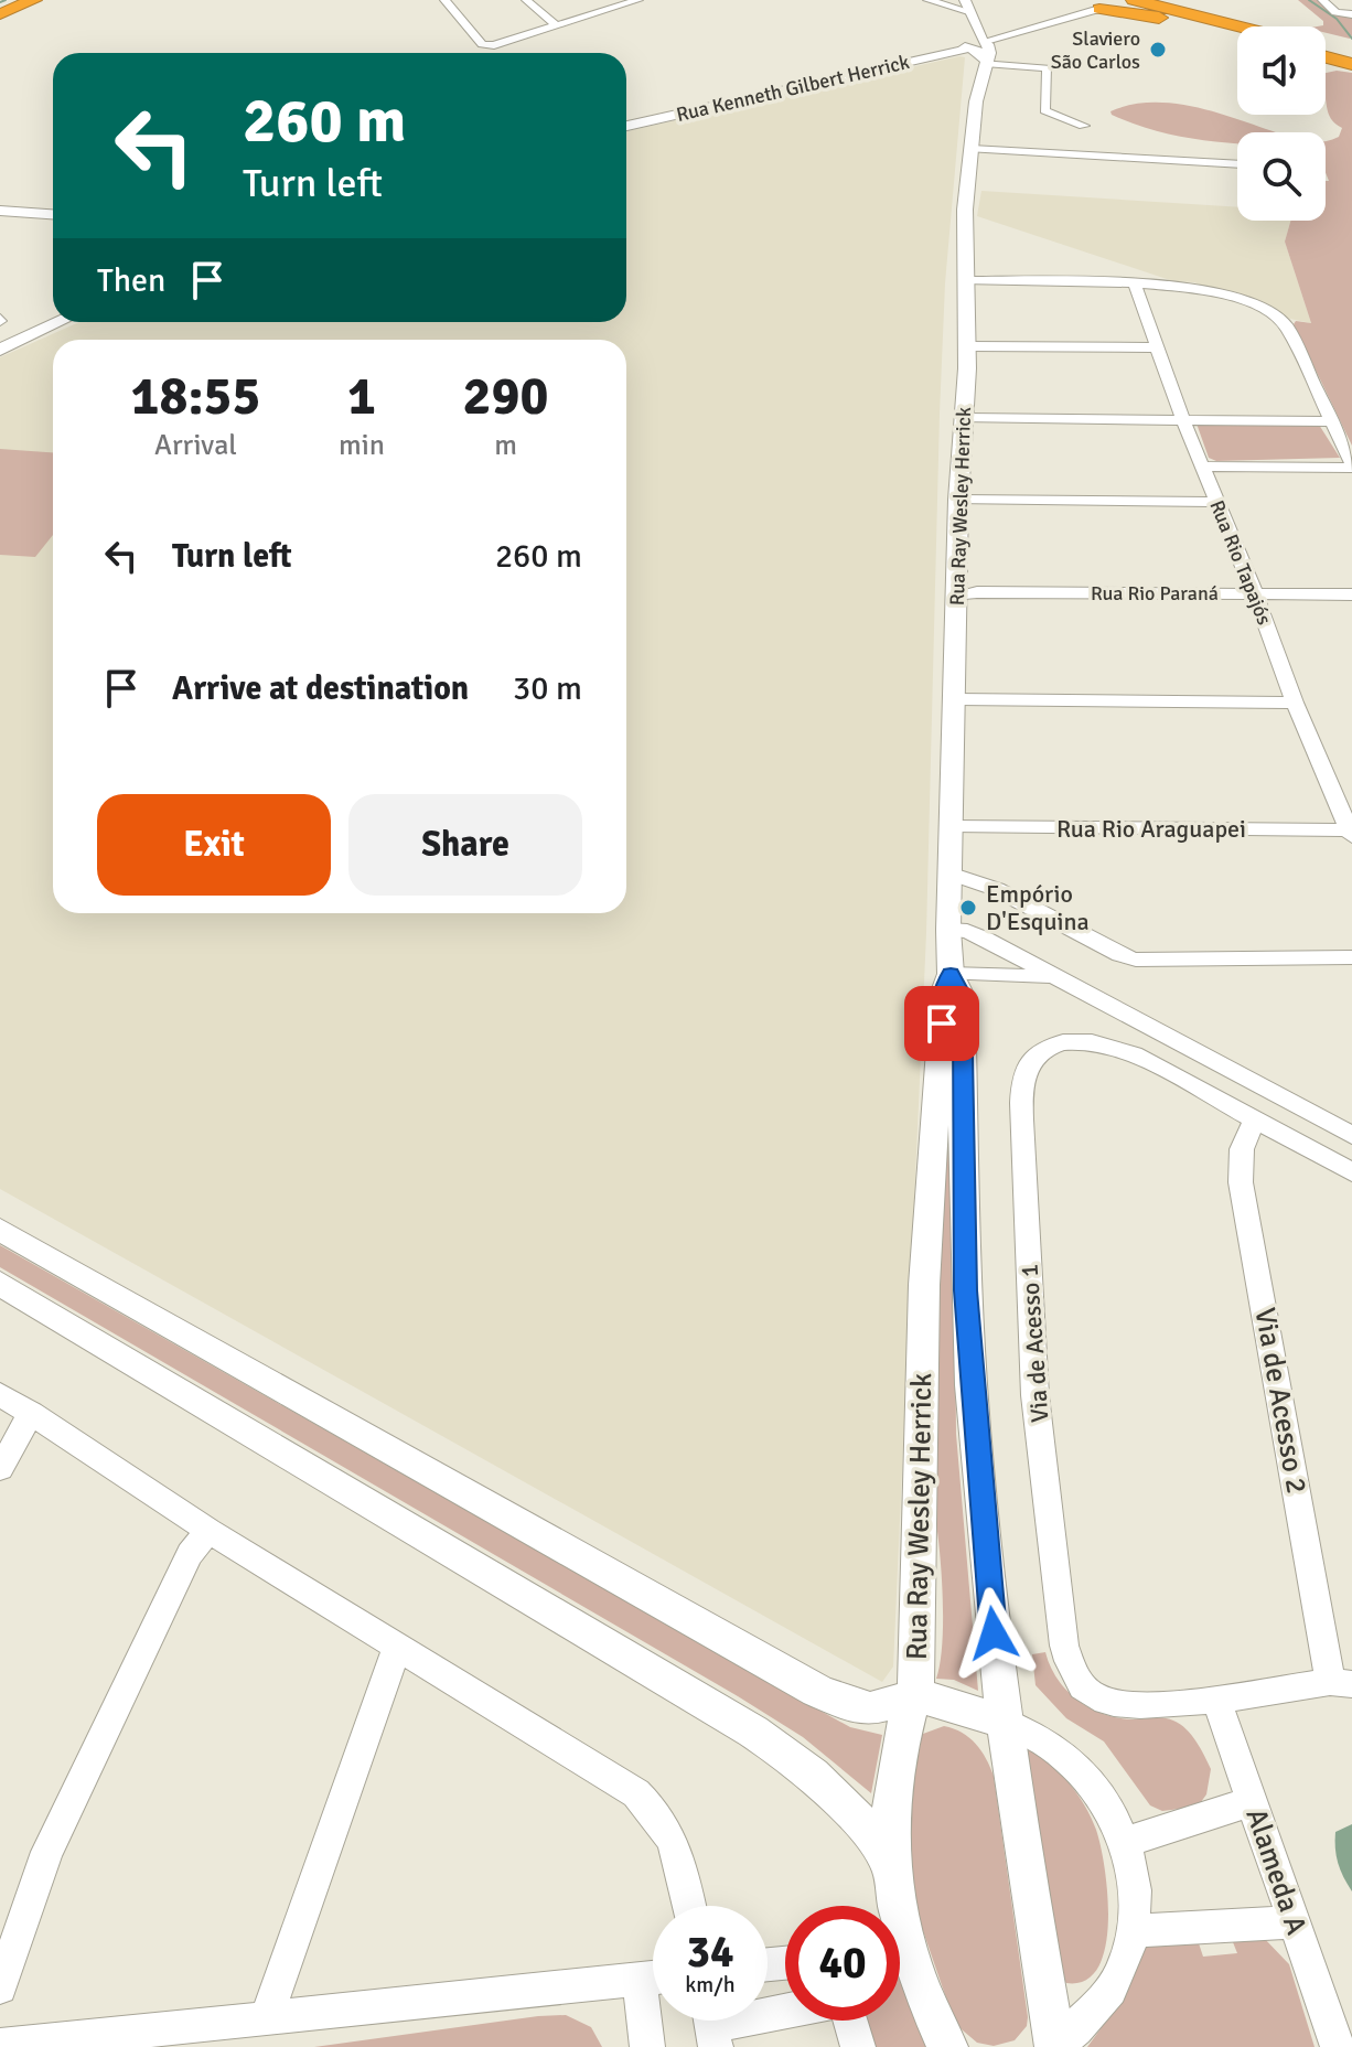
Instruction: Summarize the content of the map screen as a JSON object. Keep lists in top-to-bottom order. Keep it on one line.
{"streets":{"street":["Rua Kenneth Gilbert Herrick","Rua Ray Wesley Herrick","Rua Rio Tapajós","Rua Rio Paraná","Rua Rio Araguapei","Via de Acesso 1","Via de Acesso 2","Alameda A"]},"crossings":[["Rua Kenneth Gilbert Herrick","Rua Ray Wesley Herrick"],["Rua Ray Wesley Herrick","Rua Rio Paraná"],["Rua Ray Wesley Herrick","Rua Rio Araguapei"],["Rua Rio Tapajós","Rua Rio Paraná"],["Rua Rio Tapajós","Rua Rio Araguapei"],["Via de Acesso 1","Via de Acesso 2"],["Via de Acesso 1","Alameda A"]],"places":["Slaviero São Carlos","Empório D'Esquina"],"page":{"turn":["260 m","Turn left"],"then":"Then","eta":["18:55","Arrival","1","min","290","m"],"list":[{"name":"Turn left","value":"260 m"},{"name":"Arrive at destination","value":"30 m"}],"buttons":["Exit","Share"],"speed":"34 km/h","limit":"40"}}
